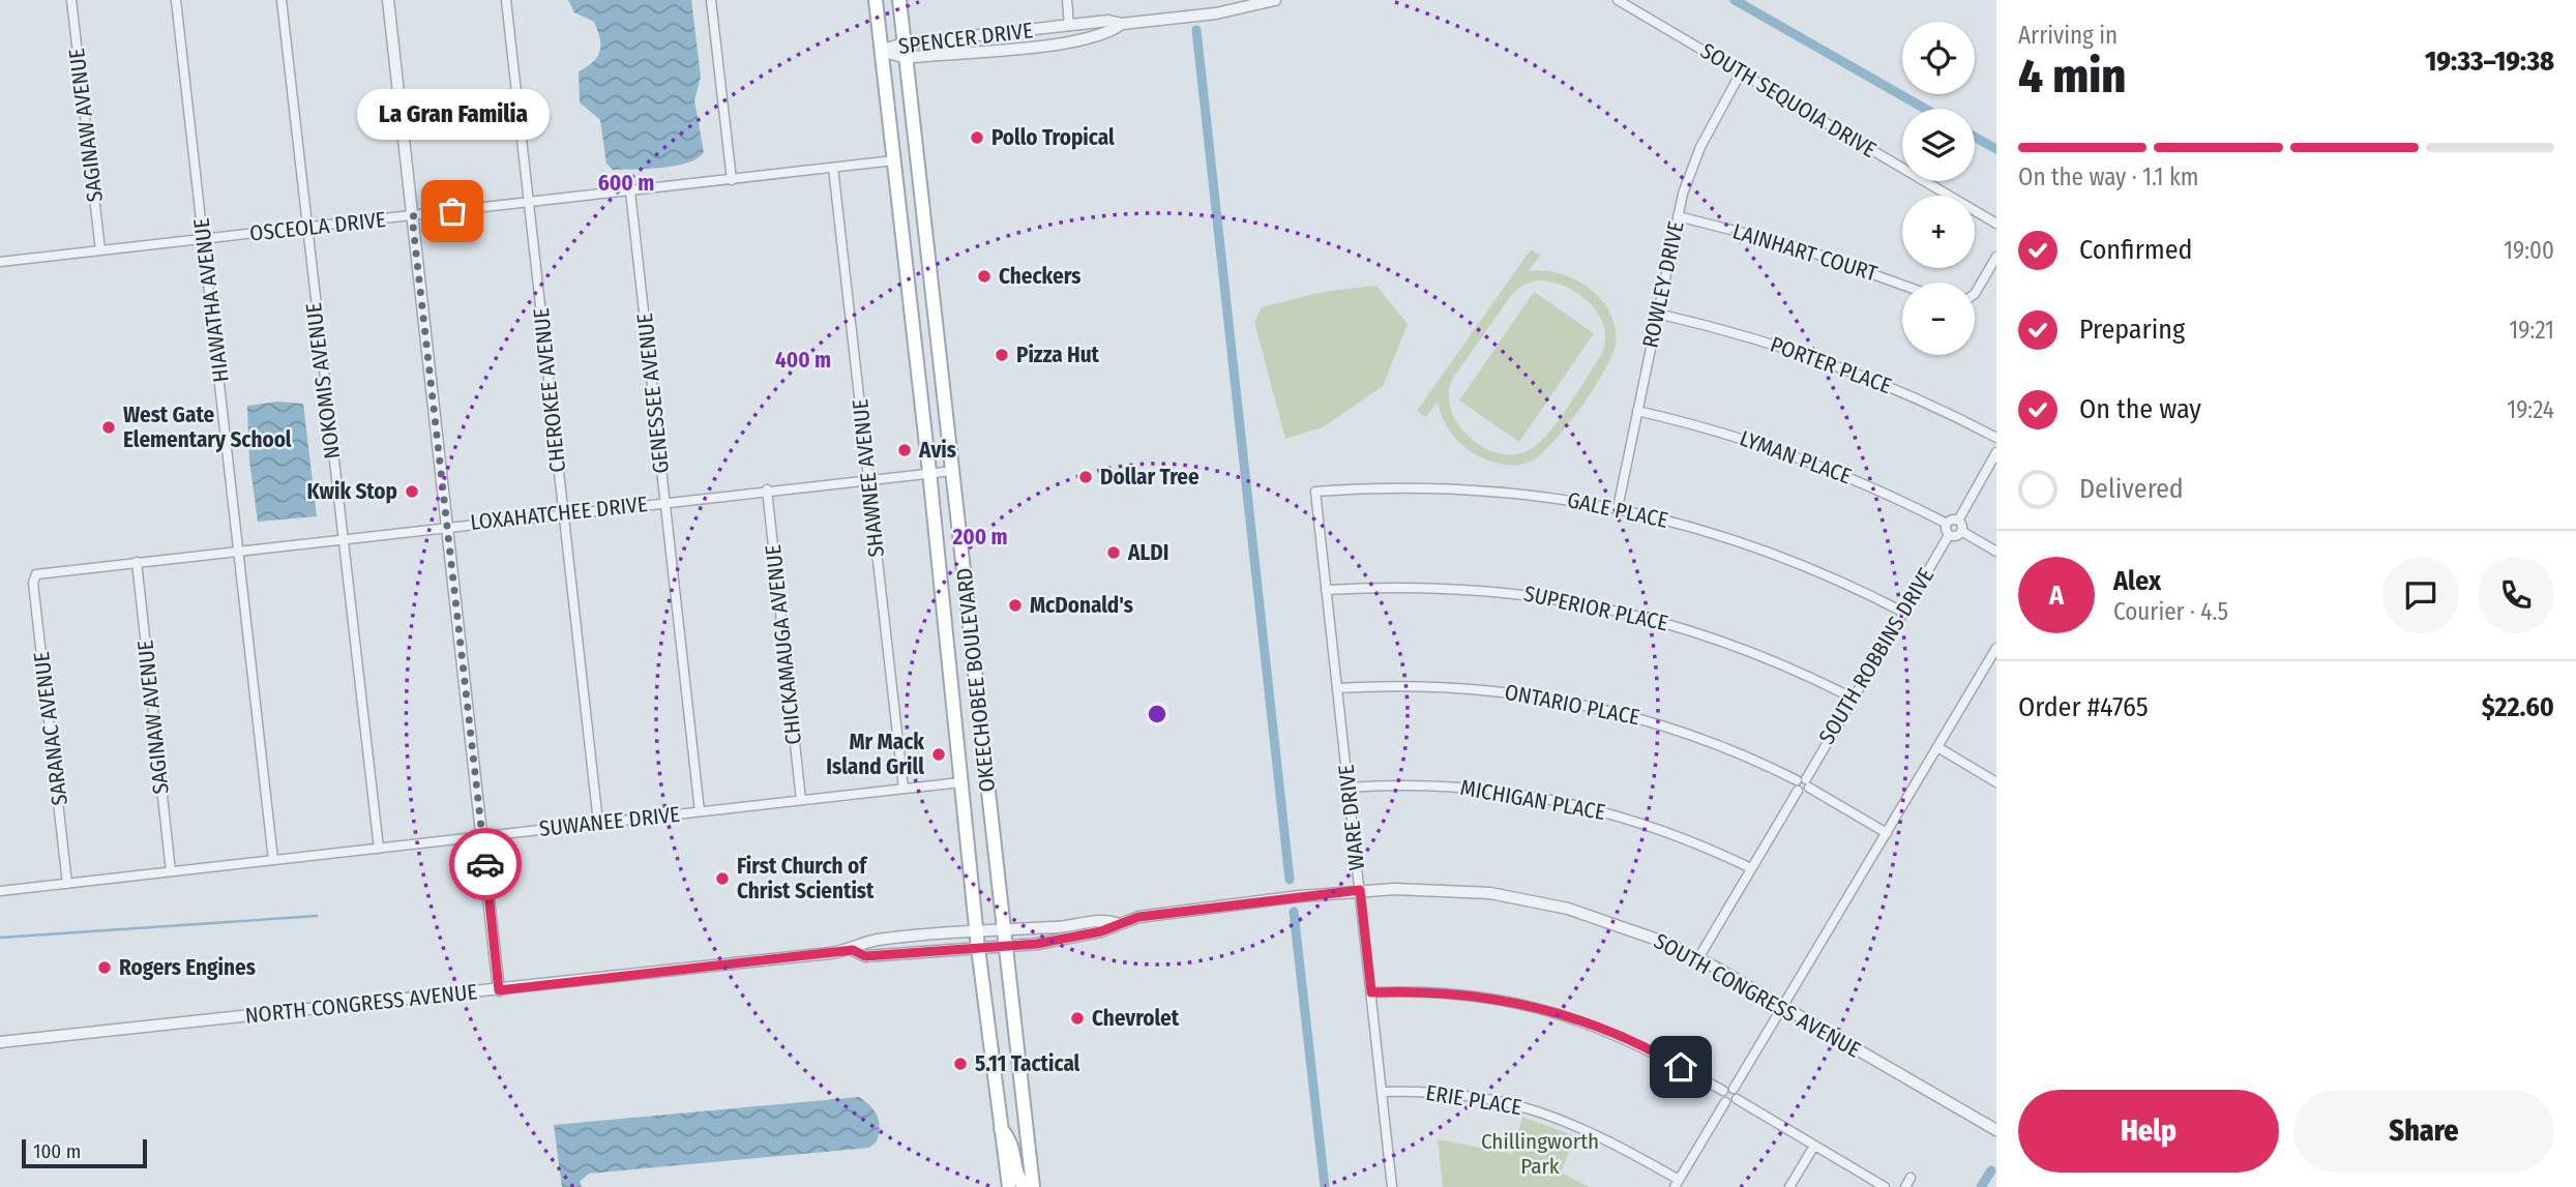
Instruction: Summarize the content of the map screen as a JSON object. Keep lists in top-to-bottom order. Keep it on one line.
{"streets":{"main road":["OKEECHOBEE BOULEVARD"],"street":["SPENCER DRIVE","SOUTH SEQUOIA DRIVE","SAGINAW AVENUE","OSCEOLA DRIVE","LAINHART COURT","ROWLEY DRIVE","HIAWATHA AVENUE","PORTER PLACE","NOKOMIS AVENUE","CHEROKEE AVENUE","GENESSEE AVENUE","LYMAN PLACE","SHAWNEE AVENUE","GALE PLACE","LOXAHATCHEE DRIVE","SUPERIOR PLACE","CHICKAMAUGA AVENUE","SOUTH ROBBINS DRIVE","ONTARIO PLACE","SARANAC AVENUE","MICHIGAN PLACE","WARE DRIVE","SUWANEE DRIVE","SOUTH CONGRESS AVENUE","NORTH CONGRESS AVENUE","ERIE PLACE"]},"crossings":[["SPENCER DRIVE","OKEECHOBEE BOULEVARD"],["SOUTH SEQUOIA DRIVE","ROWLEY DRIVE"],["SAGINAW AVENUE","OSCEOLA DRIVE"],["SAGINAW AVENUE","LOXAHATCHEE DRIVE"],["SAGINAW AVENUE","SUWANEE DRIVE"],["OSCEOLA DRIVE","HIAWATHA AVENUE"],["OSCEOLA DRIVE","NOKOMIS AVENUE"],["OSCEOLA DRIVE","CHEROKEE AVENUE"],["OSCEOLA DRIVE","GENESSEE AVENUE"],["OSCEOLA DRIVE","SHAWNEE AVENUE"],["OSCEOLA DRIVE","OKEECHOBEE BOULEVARD"],["LAINHART COURT","ROWLEY DRIVE"],["ROWLEY DRIVE","PORTER PLACE"],["ROWLEY DRIVE","LYMAN PLACE"],["ROWLEY DRIVE","GALE PLACE"],["HIAWATHA AVENUE","LOXAHATCHEE DRIVE"],["HIAWATHA AVENUE","SUWANEE DRIVE"],["NOKOMIS AVENUE","LOXAHATCHEE DRIVE"],["NOKOMIS AVENUE","SUWANEE DRIVE"],["CHEROKEE AVENUE","LOXAHATCHEE DRIVE"],["CHEROKEE AVENUE","SUWANEE DRIVE"],["GENESSEE AVENUE","LOXAHATCHEE DRIVE"],["GENESSEE AVENUE","SUWANEE DRIVE"],["SHAWNEE AVENUE","LOXAHATCHEE DRIVE"],["SHAWNEE AVENUE","SUWANEE DRIVE"],["GALE PLACE","SOUTH ROBBINS DRIVE"],["GALE PLACE","WARE DRIVE"],["LOXAHATCHEE DRIVE","CHICKAMAUGA AVENUE"],["LOXAHATCHEE DRIVE","OKEECHOBEE BOULEVARD"],["LOXAHATCHEE DRIVE","SARANAC AVENUE"],["SUPERIOR PLACE","SOUTH ROBBINS DRIVE"],["SUPERIOR PLACE","WARE DRIVE"],["CHICKAMAUGA AVENUE","SUWANEE DRIVE"],["SOUTH ROBBINS DRIVE","ONTARIO PLACE"],["OKEECHOBEE BOULEVARD","SUWANEE DRIVE"],["OKEECHOBEE BOULEVARD","SOUTH CONGRESS AVENUE"],["OKEECHOBEE BOULEVARD","NORTH CONGRESS AVENUE"],["ONTARIO PLACE","WARE DRIVE"],["SARANAC AVENUE","SUWANEE DRIVE"],["MICHIGAN PLACE","WARE DRIVE"],["WARE DRIVE","SOUTH CONGRESS AVENUE"],["WARE DRIVE","ERIE PLACE"],["SOUTH CONGRESS AVENUE","NORTH CONGRESS AVENUE"]],"parks":["Chillingworth Park"],"places":["Pollo Tropical","La Gran Familia","Checkers","Pizza Hut","West Gate Elementary School","Avis","Dollar Tree","Kwik Stop","ALDI","McDonald's","Mr Mack Island Grill","First Church of Christ Scientist","Rogers Engines","Chevrolet","5.11 Tactical"],"scale_bar":"100 m","page":{"heading":["4 min","Arriving in","19:33–19:38"],"panel":["Alex","Courier · 4.5","Order #4765","$22.60"],"map_buttons":["+","−"],"bubble":"La Gran Familia","bar":"On the way · 1.1 km","list":[["Confirmed","19:00"],["Preparing","19:21"],["On the way","19:24"],"Delivered"],"round":"A","buttons":["Help","Share"],"scale":"100 m"},"rings":["600 m","400 m","200 m"]}
